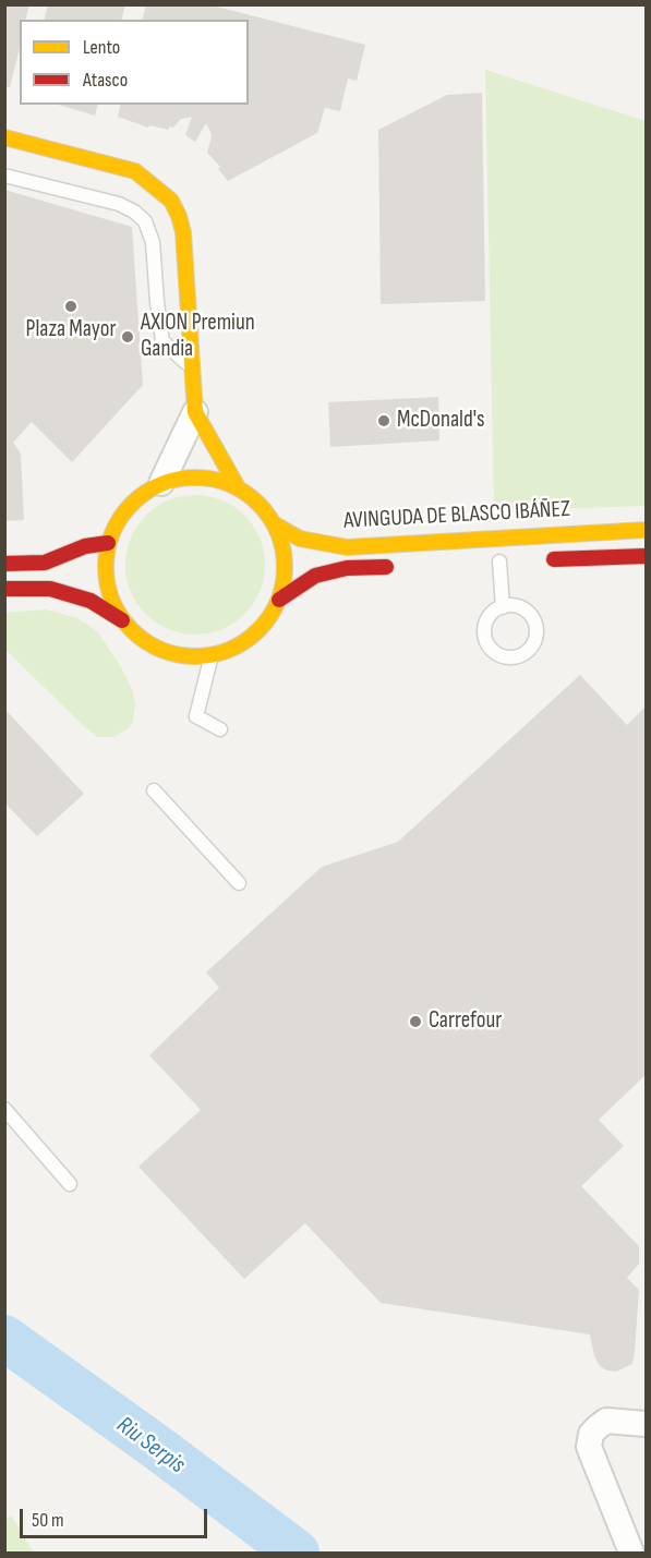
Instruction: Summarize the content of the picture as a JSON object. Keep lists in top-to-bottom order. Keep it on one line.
{"streets":{"main road":["AVINGUDA DE BLASCO IBÁÑEZ"]},"water":["Riu Serpis"],"places":["Plaza Mayor","AXION Premiun Gandia","McDonald's","Carrefour"],"legend":["Lento","Atasco"],"scale_bar":"50 m"}
